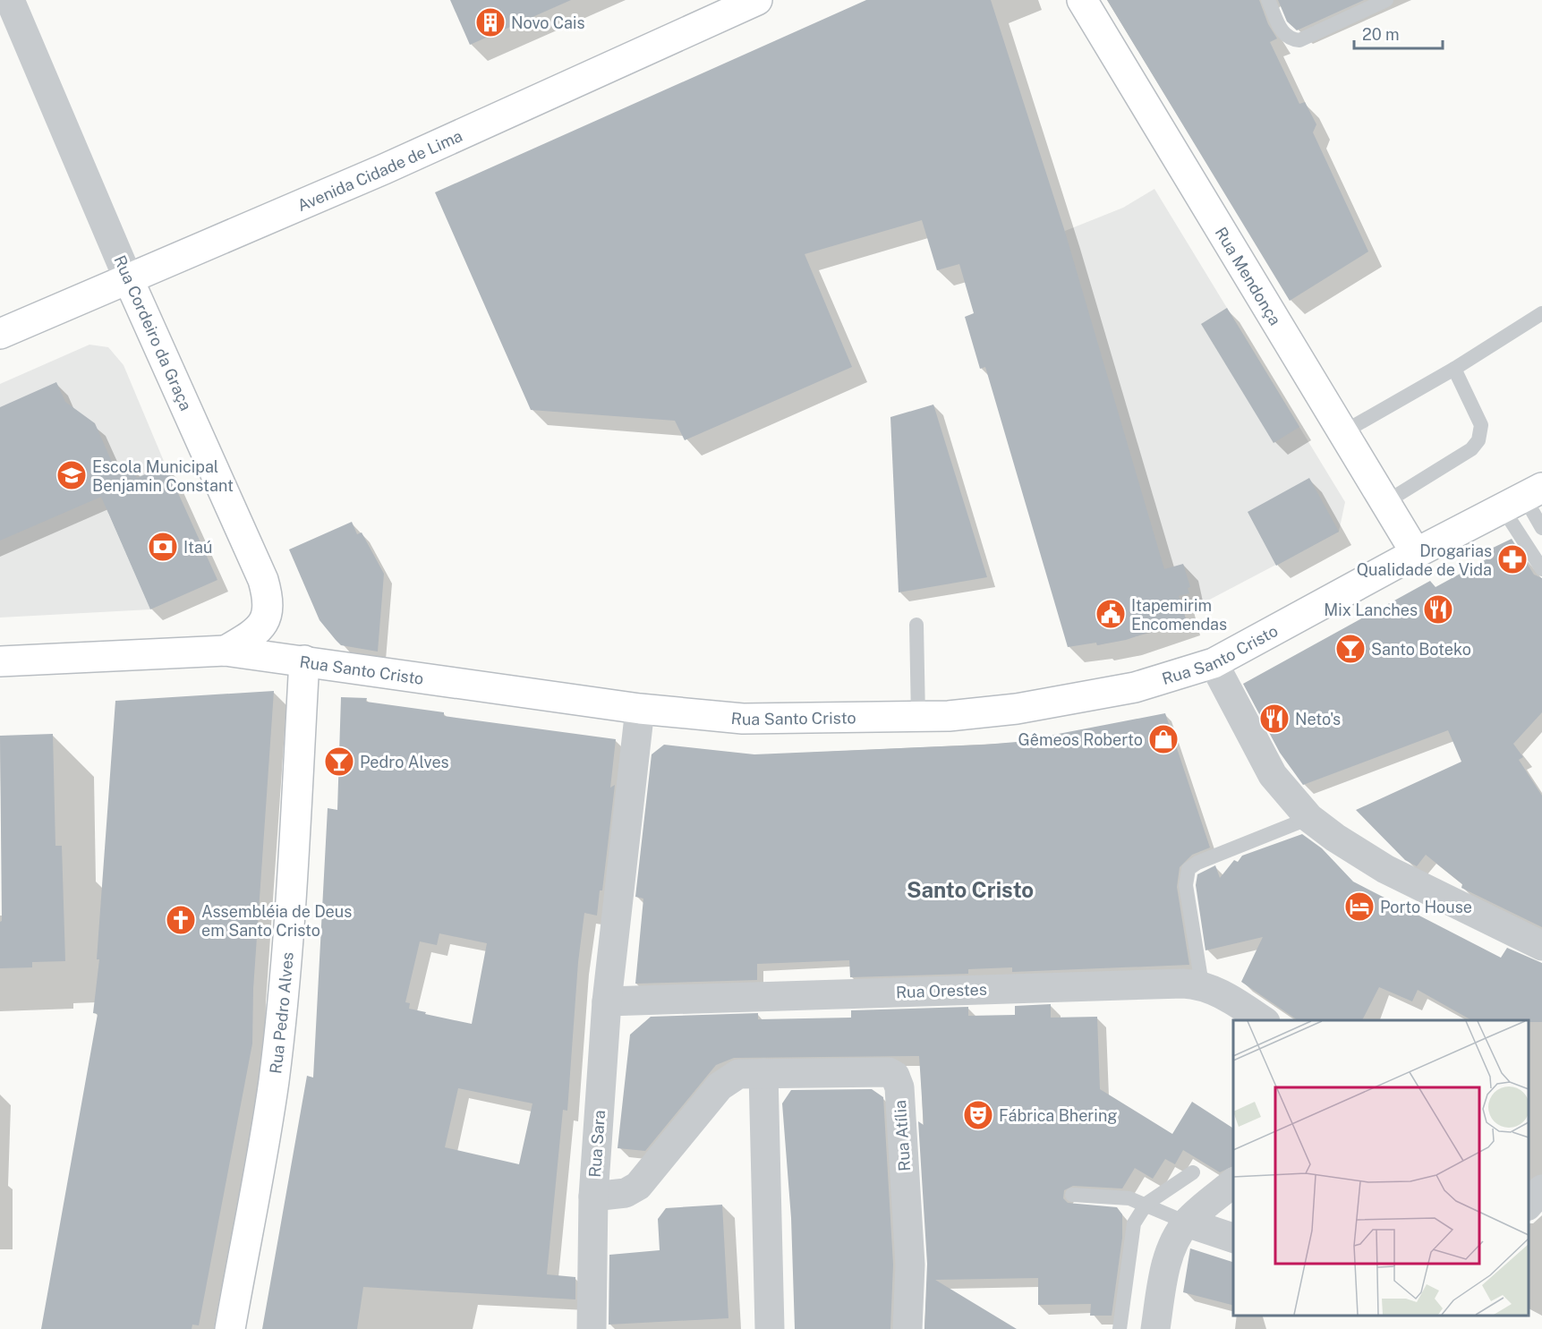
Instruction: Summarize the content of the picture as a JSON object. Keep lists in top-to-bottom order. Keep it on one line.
{"streets":{"main road":["Avenida Cidade de Lima","Rua Mendonça","Rua Cordeiro da Graça","Rua Santo Cristo","Rua Pedro Alves"],"street":["Rua Orestes","Rua Atília","Rua Sara"]},"crossings":[["Avenida Cidade de Lima","Rua Cordeiro da Graça"],["Rua Mendonça","Rua Santo Cristo"],["Rua Cordeiro da Graça","Rua Santo Cristo"],["Rua Santo Cristo","Rua Pedro Alves"],["Rua Santo Cristo","Rua Sara"],["Rua Orestes","Rua Sara"],["Rua Atília","Rua Sara"]],"districts":["Santo Cristo"],"places":{"building":["Novo Cais"],"school or university":["Escola Municipal Benjamin Constant"],"bank":["Itaú"],"pharmacy":["Drogarias Qualidade de Vida"],"restaurant":["Mix Lanches","Neto's"],"public building":["Itapemirim Encomendas"],"bar":["Santo Boteko","Pedro Alves"],"shop":["Gêmeos Roberto"],"hotel":["Porto House"],"church":["Assembléia de Deus em Santo Cristo"],"theatre":["Fábrica Bhering"]},"scale_bar":"20 m"}
